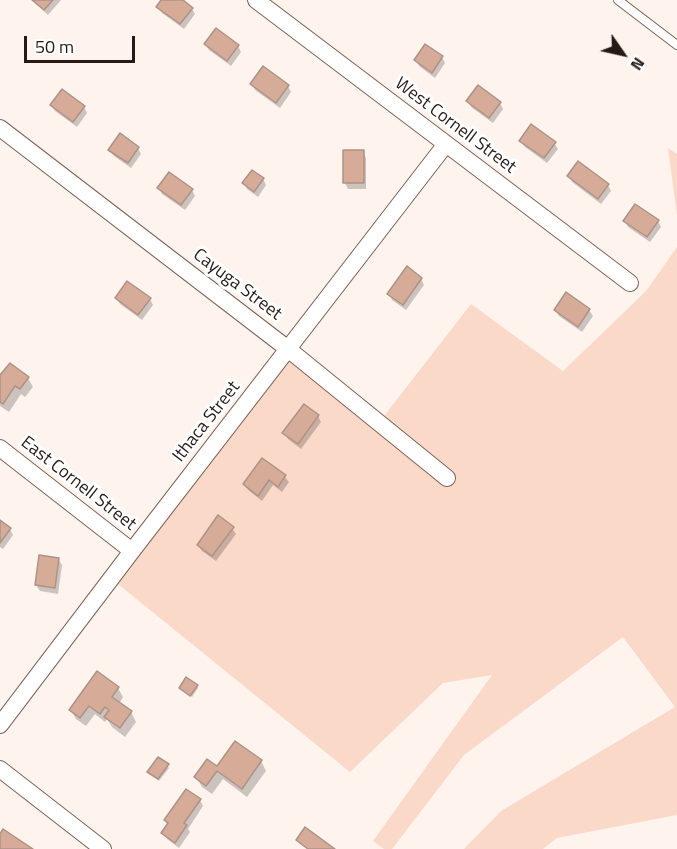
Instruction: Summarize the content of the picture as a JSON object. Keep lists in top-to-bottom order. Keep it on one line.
{"streets":{"street":["West Cornell Street","Cayuga Street","Ithaca Street","East Cornell Street"]},"crossings":[["West Cornell Street","Ithaca Street"],["Cayuga Street","Ithaca Street"],["Ithaca Street","East Cornell Street"]],"scale_bar":"50 m","north":"bottom right"}
